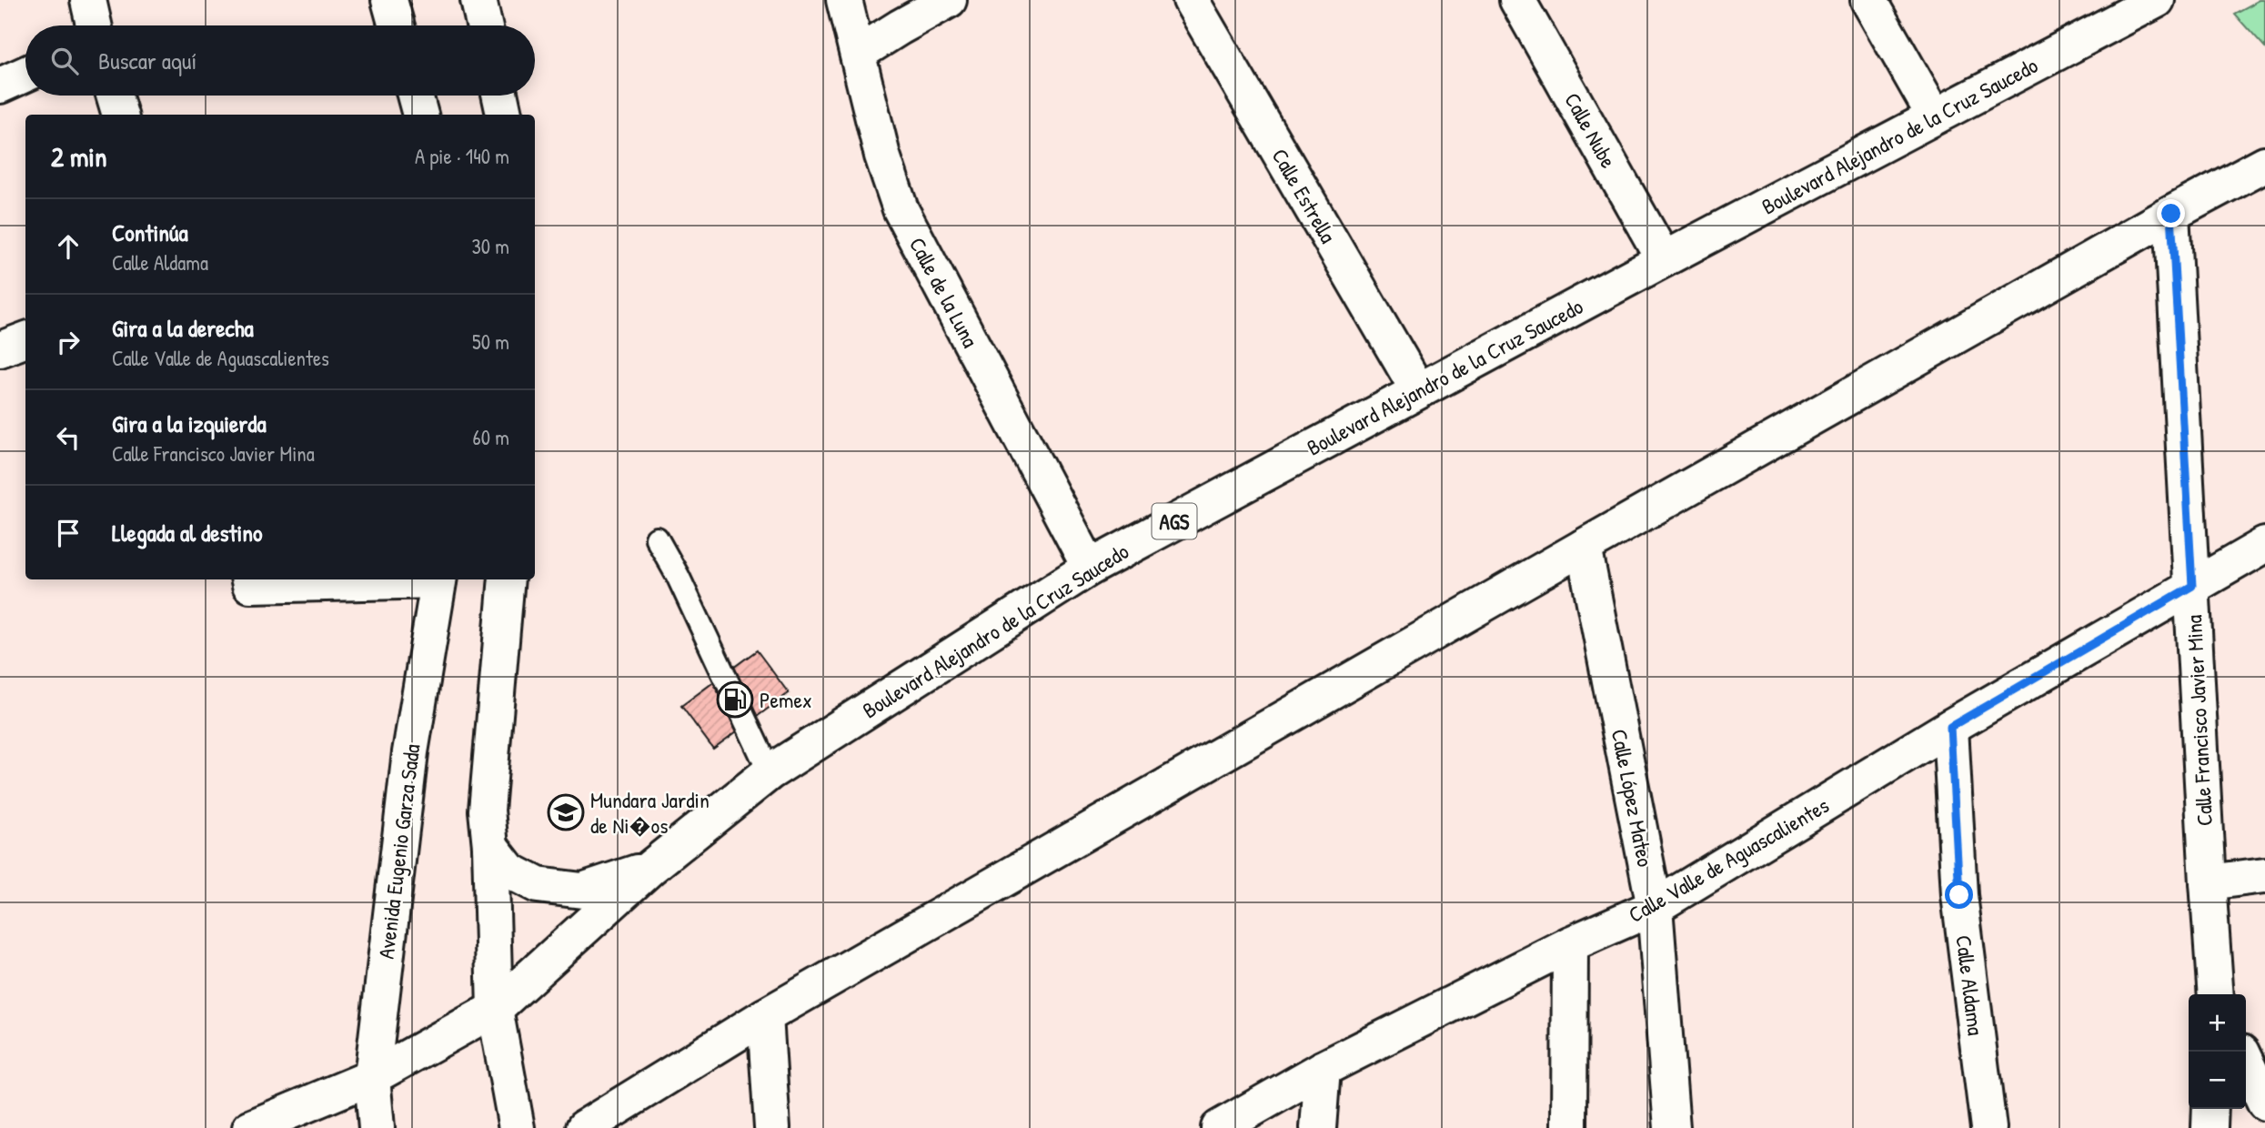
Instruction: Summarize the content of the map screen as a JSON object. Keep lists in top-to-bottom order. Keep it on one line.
{"streets":{"main road":["Calle Nube","Boulevard Alejandro de la Cruz Saucedo","Calle Estrella","Calle de la Luna","AGS","Calle Francisco Javier Mina","Calle López Mateo","Avenida Eugenio Garza Sada","Calle Valle de Aguascalientes","Calle Aldama"]},"crossings":[["Calle Nube","Boulevard Alejandro de la Cruz Saucedo"],["Boulevard Alejandro de la Cruz Saucedo","Calle Estrella"],["Boulevard Alejandro de la Cruz Saucedo","Calle de la Luna"],["Boulevard Alejandro de la Cruz Saucedo","Avenida Eugenio Garza Sada"],["Calle Francisco Javier Mina","Calle Valle de Aguascalientes"],["Calle López Mateo","Calle Valle de Aguascalientes"],["Calle Valle de Aguascalientes","Calle Aldama"]],"places":{"fuel station":["Pemex"],"school or university":["Mundara Jardin de Ni�os"]},"page":{"search":"Buscar aquí","heading":["2 min","A pie · 140 m"],"list":[["Continúa","Calle Aldama","30 m"],["Gira a la derecha","Calle Valle de Aguascalientes","50 m"],["Gira a la izquierda","Calle Francisco Javier Mina","60 m"],"Llegada al destino"],"map_buttons":["+","−"]}}
